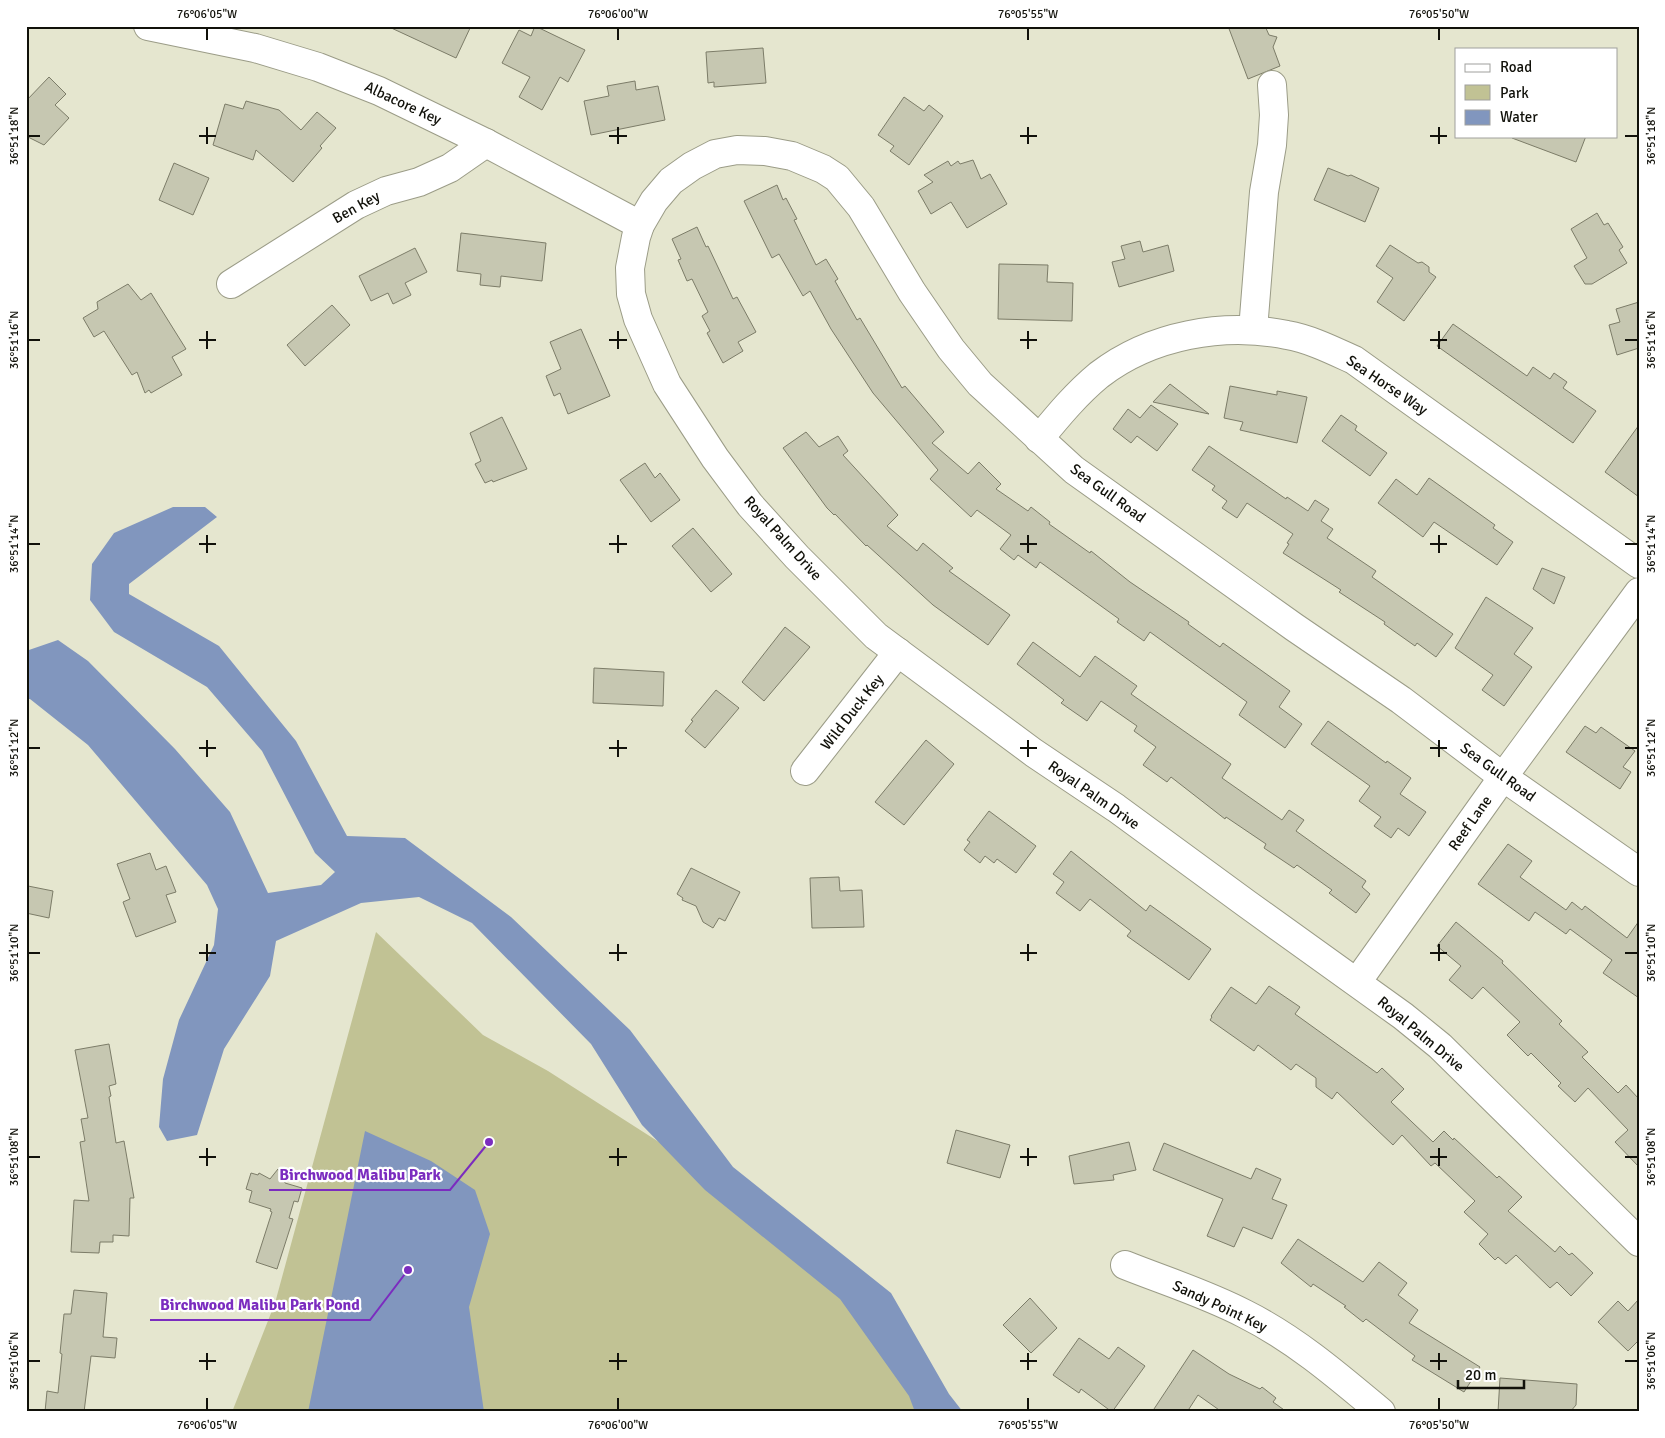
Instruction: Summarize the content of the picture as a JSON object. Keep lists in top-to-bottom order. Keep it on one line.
{"streets":{"street":["Albacore Key","Ben Key","Sea Horse Way","Sea Gull Road","Royal Palm Drive","Wild Duck Key","Reef Lane","Sandy Point Key"]},"crossings":[["Albacore Key","Ben Key"],["Albacore Key","Sea Gull Road"],["Albacore Key","Royal Palm Drive"],["Sea Horse Way","Sea Gull Road"],["Sea Gull Road","Royal Palm Drive"],["Sea Gull Road","Reef Lane"],["Royal Palm Drive","Wild Duck Key"],["Royal Palm Drive","Reef Lane"]],"places":["Birchwood Malibu Park","Birchwood Malibu Park Pond"],"legend":["Road","Park","Water"],"scale_bar":"20 m","coordinates":["76°06'05\"W","76°06'00\"W","76°05'55\"W","76°05'50\"W","36°51'18\"N","36°51'16\"N","36°51'14\"N","36°51'12\"N","36°51'10\"N","36°51'08\"N","36°51'06\"N"]}
